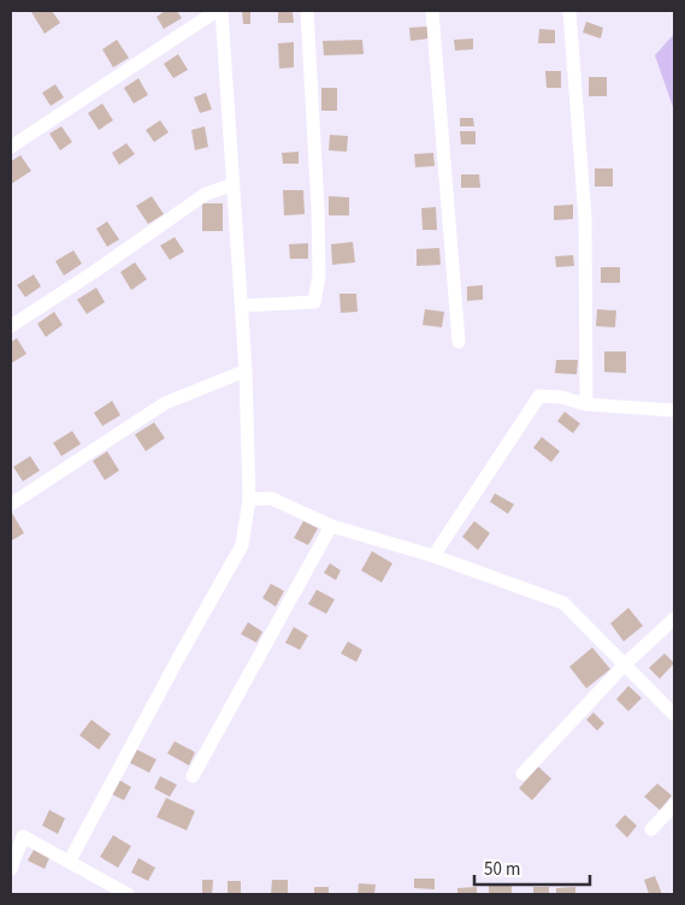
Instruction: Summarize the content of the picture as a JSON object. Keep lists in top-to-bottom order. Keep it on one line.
{"scale_bar":"50 m"}
